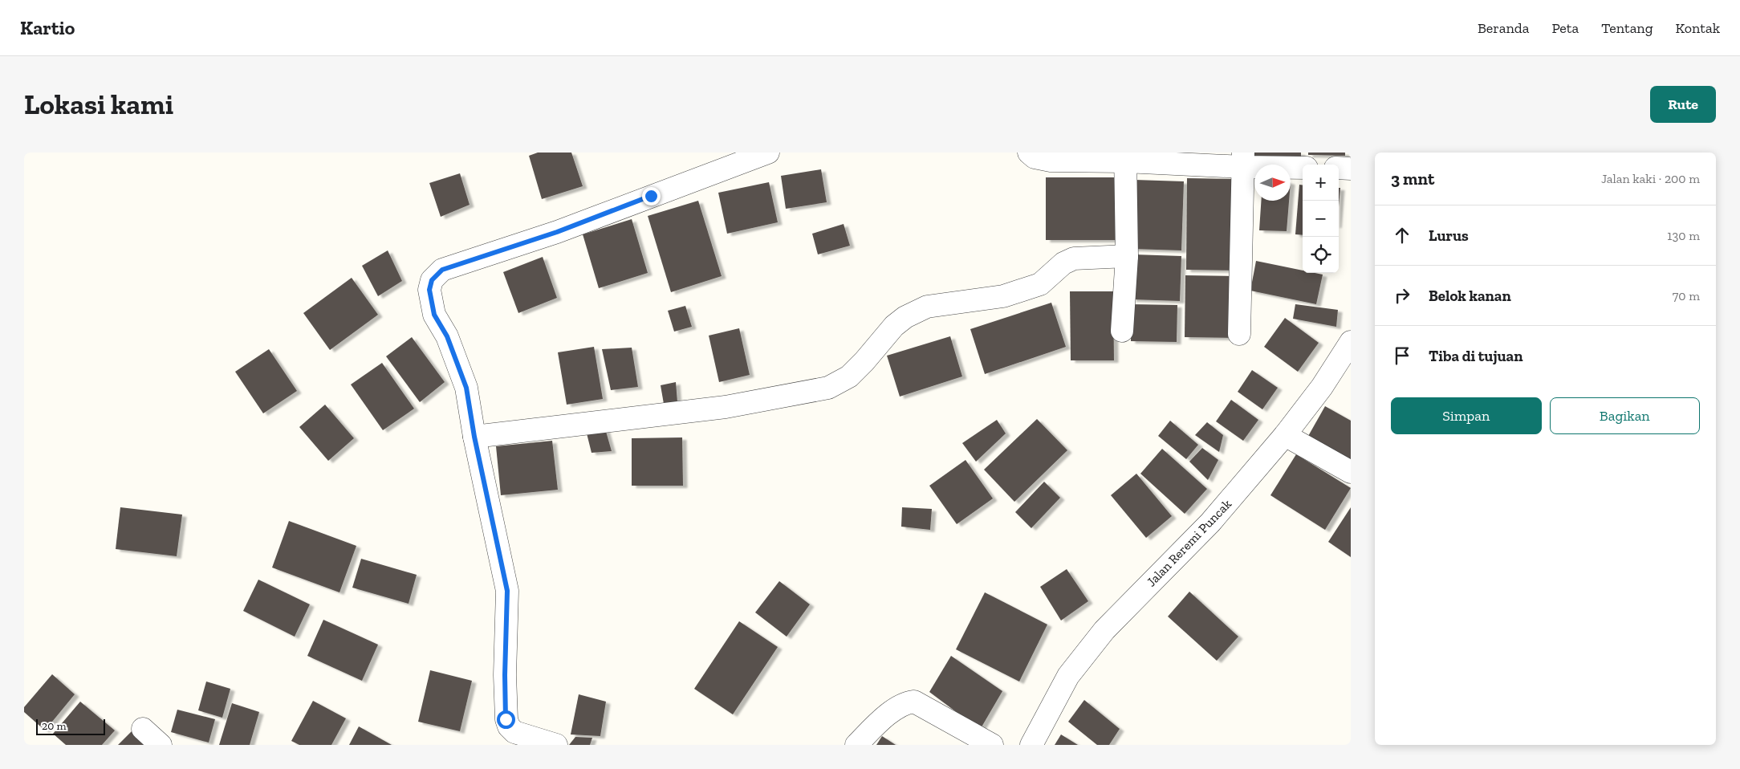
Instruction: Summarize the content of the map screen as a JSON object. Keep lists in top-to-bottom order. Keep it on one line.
{"streets":{"street":["Jalan Reremi Puncak"]},"scale_bar":"20 m","north":"right","page":{"header":"Kartio","nav":["Beranda","Peta","Tentang","Kontak"],"buttons":["Rute",["Simpan","Bagikan"]],"title":"Lokasi kami","heading":["3 mnt","Jalan kaki · 200 m"],"map_buttons":["+","−"],"list":[["Lurus","130 m"],["Belok kanan","70 m"],"Tiba di tujuan"],"scale":"20 m"}}
